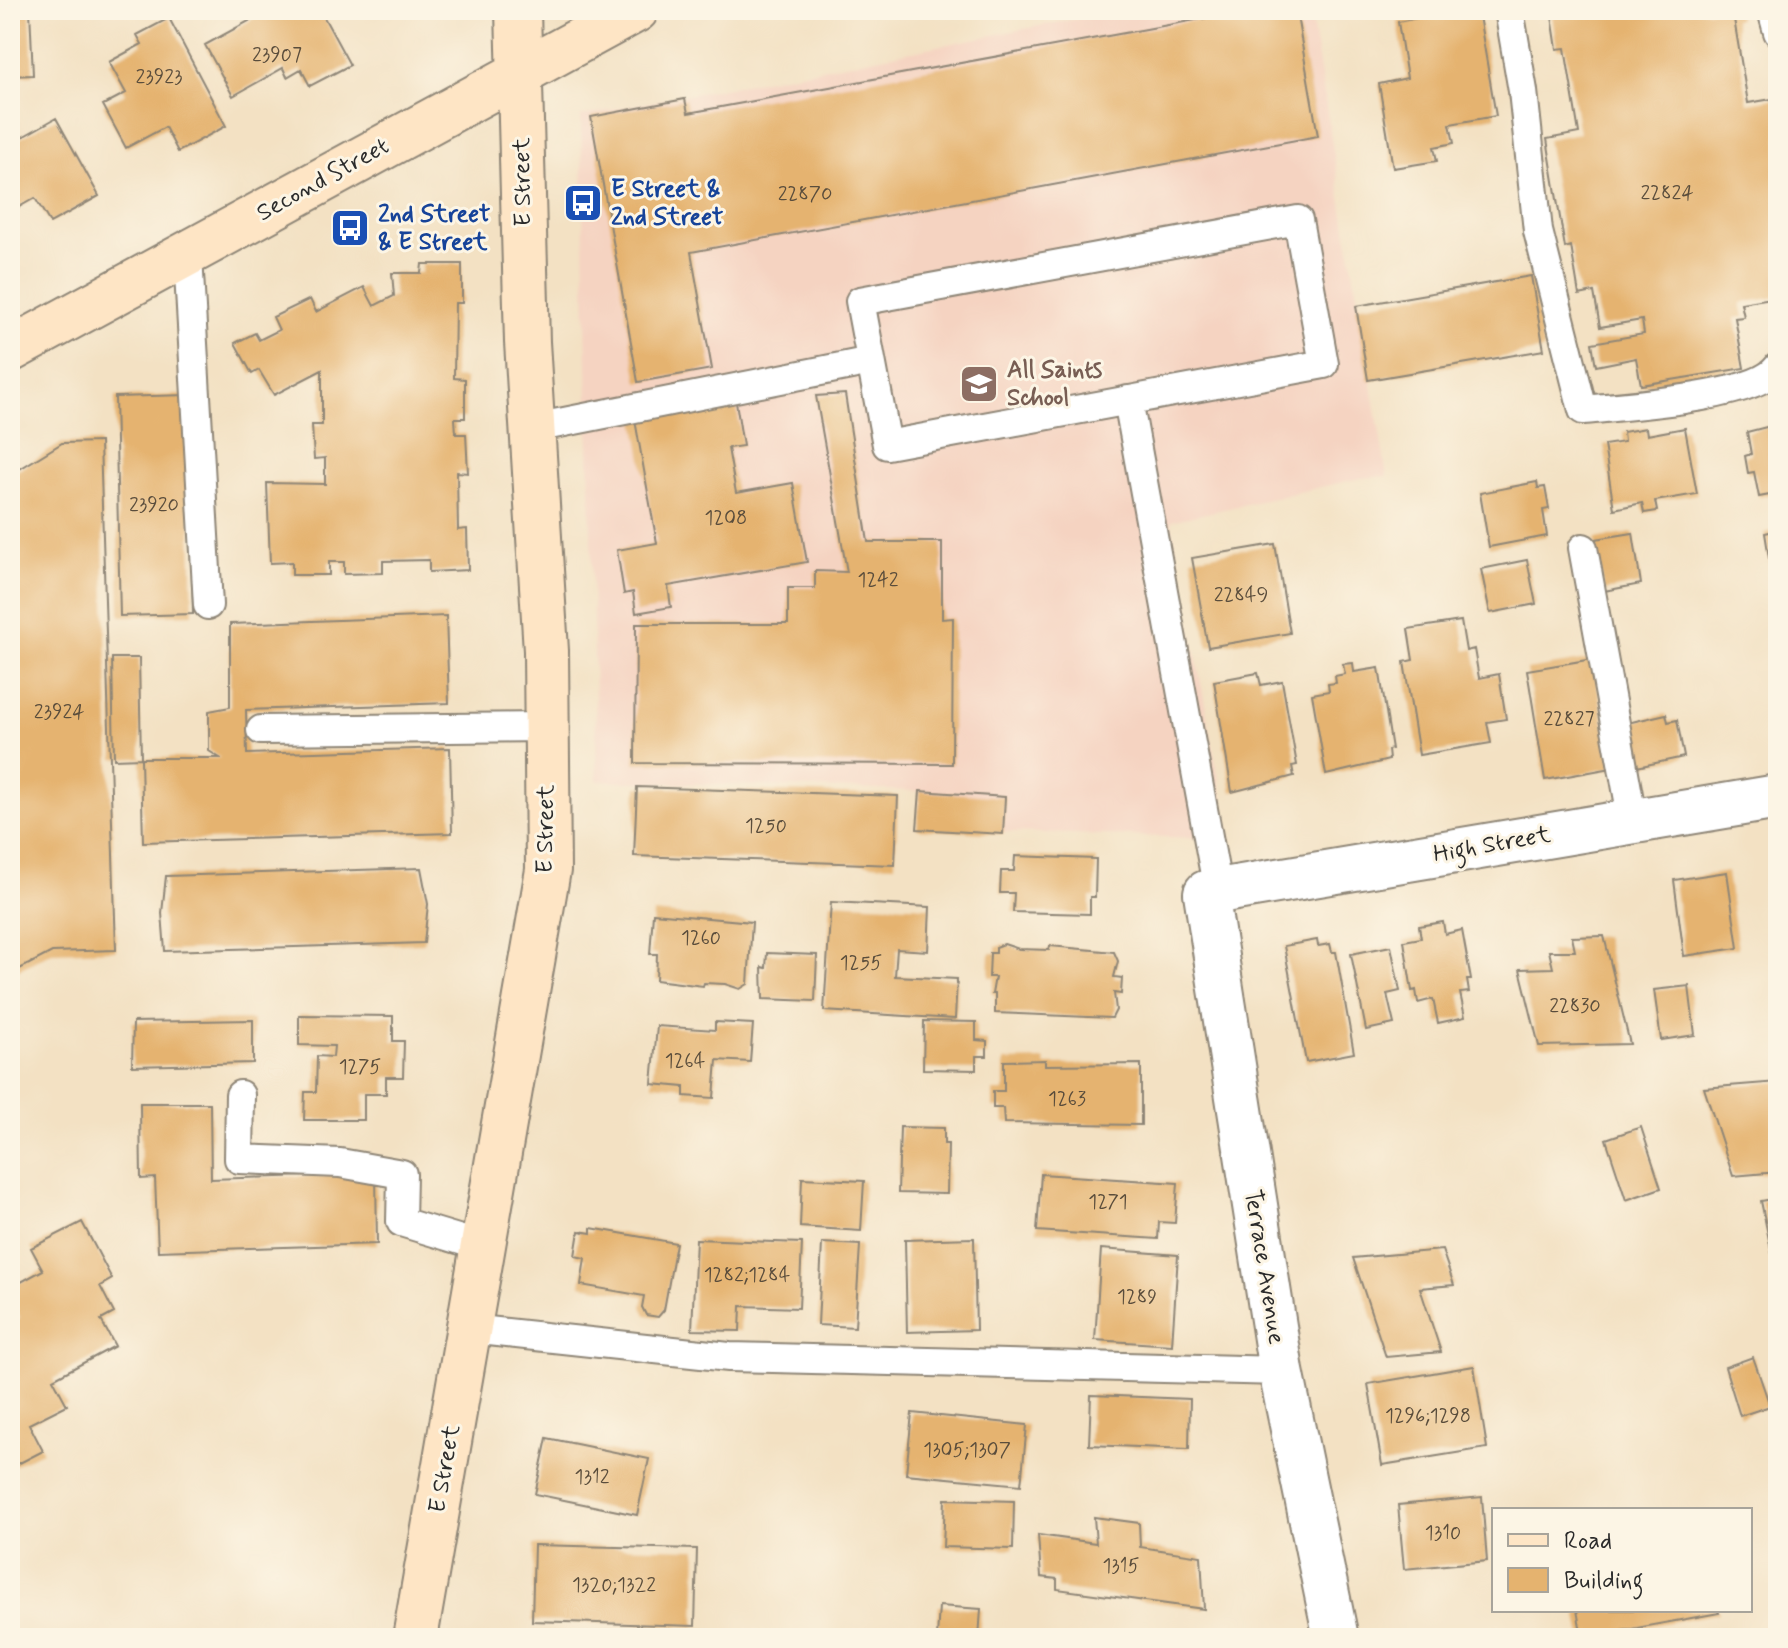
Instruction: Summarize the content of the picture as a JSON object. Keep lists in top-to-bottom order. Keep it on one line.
{"streets":{"street":["Second Street","E Street","High Street","Terrace Avenue"]},"crossings":[["Second Street","E Street"],["High Street","Terrace Avenue"]],"places":{"bus stop":["E Street & 2nd Street","2nd Street & E Street"],"school or university":["All Saints School"]},"house_numbers":["23907","23923","22824","22870","23920","1208","1242","22849","23924","22827","1250","1260","1255","22830","1264","1275","1263","1271","1282;1284","1289","1296;1298","1305;1307","1312","1310","1315","1320;1322"],"legend":["Road","Building"]}
